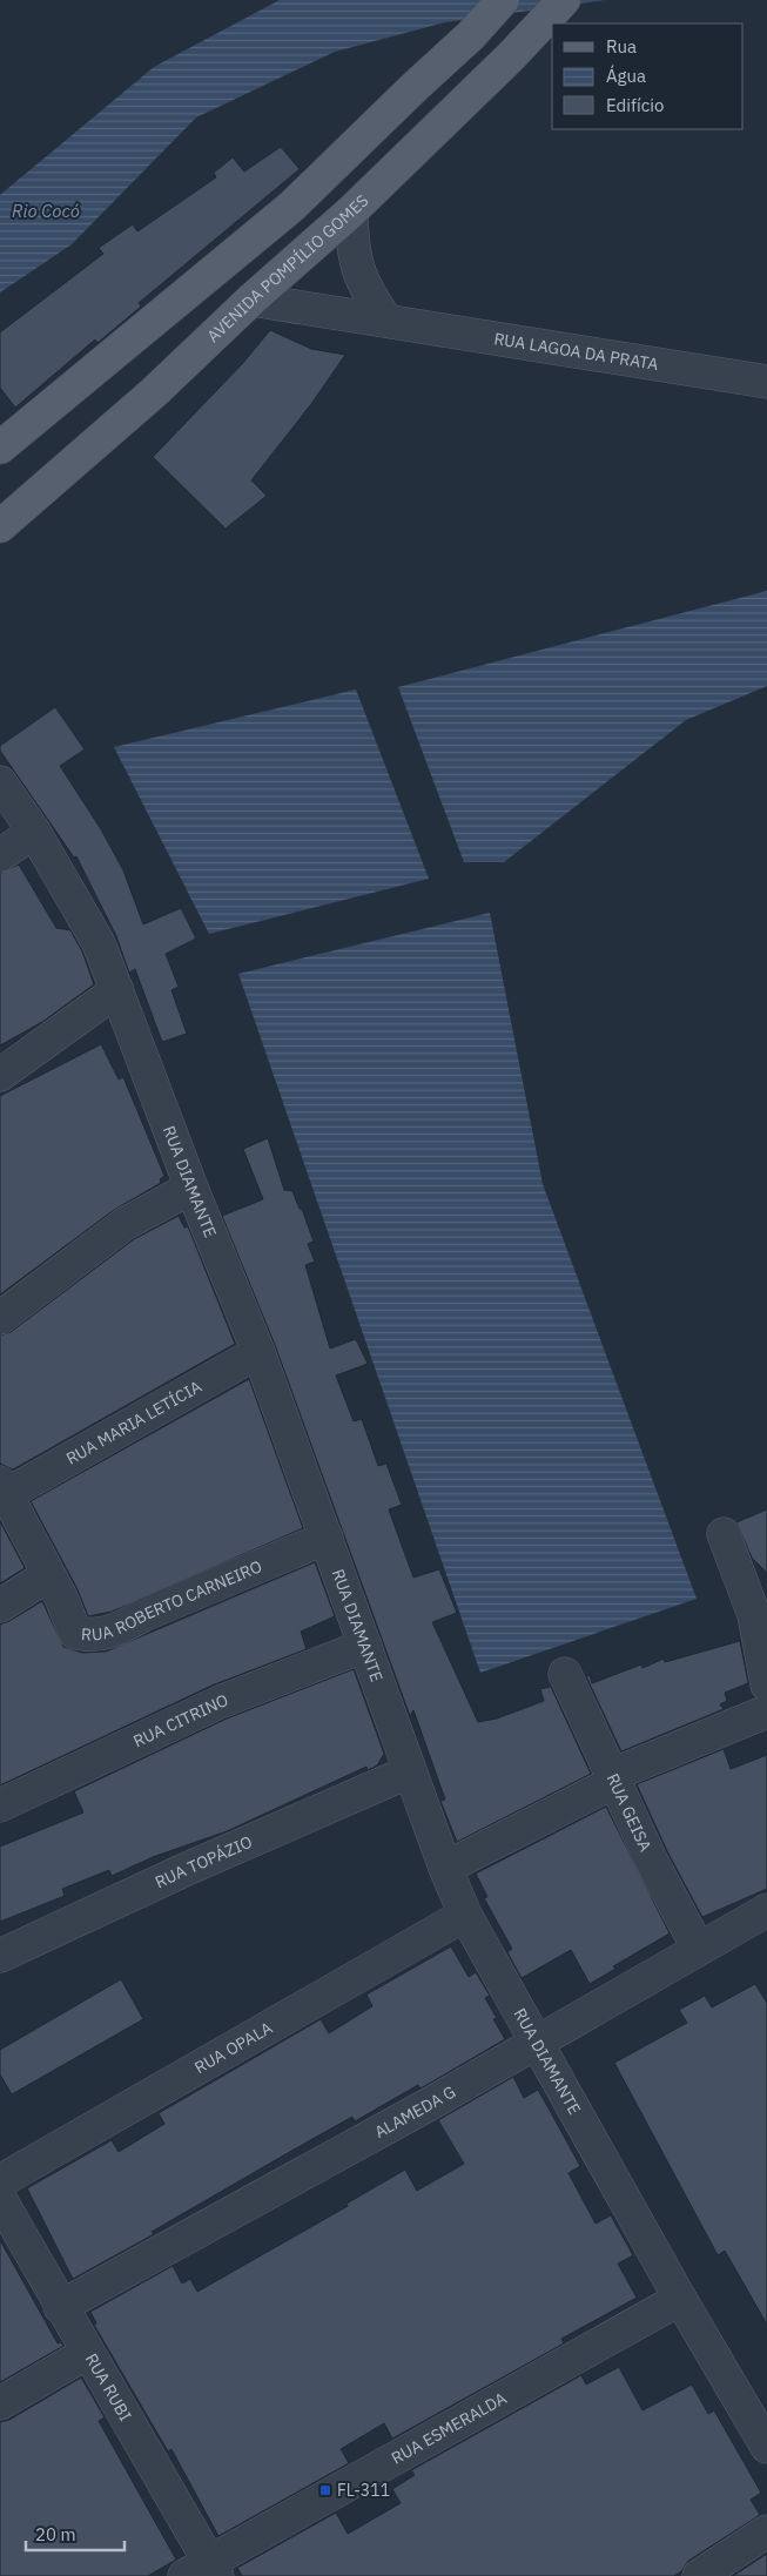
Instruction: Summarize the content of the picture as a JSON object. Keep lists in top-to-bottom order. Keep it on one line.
{"streets":{"main road":["AVENIDA POMPÍLIO GOMES"],"street":["RUA LAGOA DA PRATA","RUA DIAMANTE","RUA MARIA LETÍCIA","RUA ROBERTO CARNEIRO","RUA CITRINO","RUA GEISA","RUA TOPÁZIO","RUA OPALA","ALAMEDA G","RUA RUBI","RUA ESMERALDA"]},"crossings":[["AVENIDA POMPÍLIO GOMES","RUA LAGOA DA PRATA"],["RUA DIAMANTE","RUA MARIA LETÍCIA"],["RUA DIAMANTE","RUA ROBERTO CARNEIRO"],["RUA DIAMANTE","RUA CITRINO"],["RUA DIAMANTE","RUA TOPÁZIO"],["RUA DIAMANTE","RUA OPALA"],["RUA DIAMANTE","ALAMEDA G"],["RUA DIAMANTE","RUA ESMERALDA"],["RUA MARIA LETÍCIA","RUA ROBERTO CARNEIRO"],["RUA GEISA","ALAMEDA G"],["ALAMEDA G","RUA RUBI"],["RUA RUBI","RUA ESMERALDA"]],"water":["Rio Cocó"],"places":{"transit":["FL-311"]},"legend":["Rua","Água","Edifício"],"scale_bar":"20 m"}
